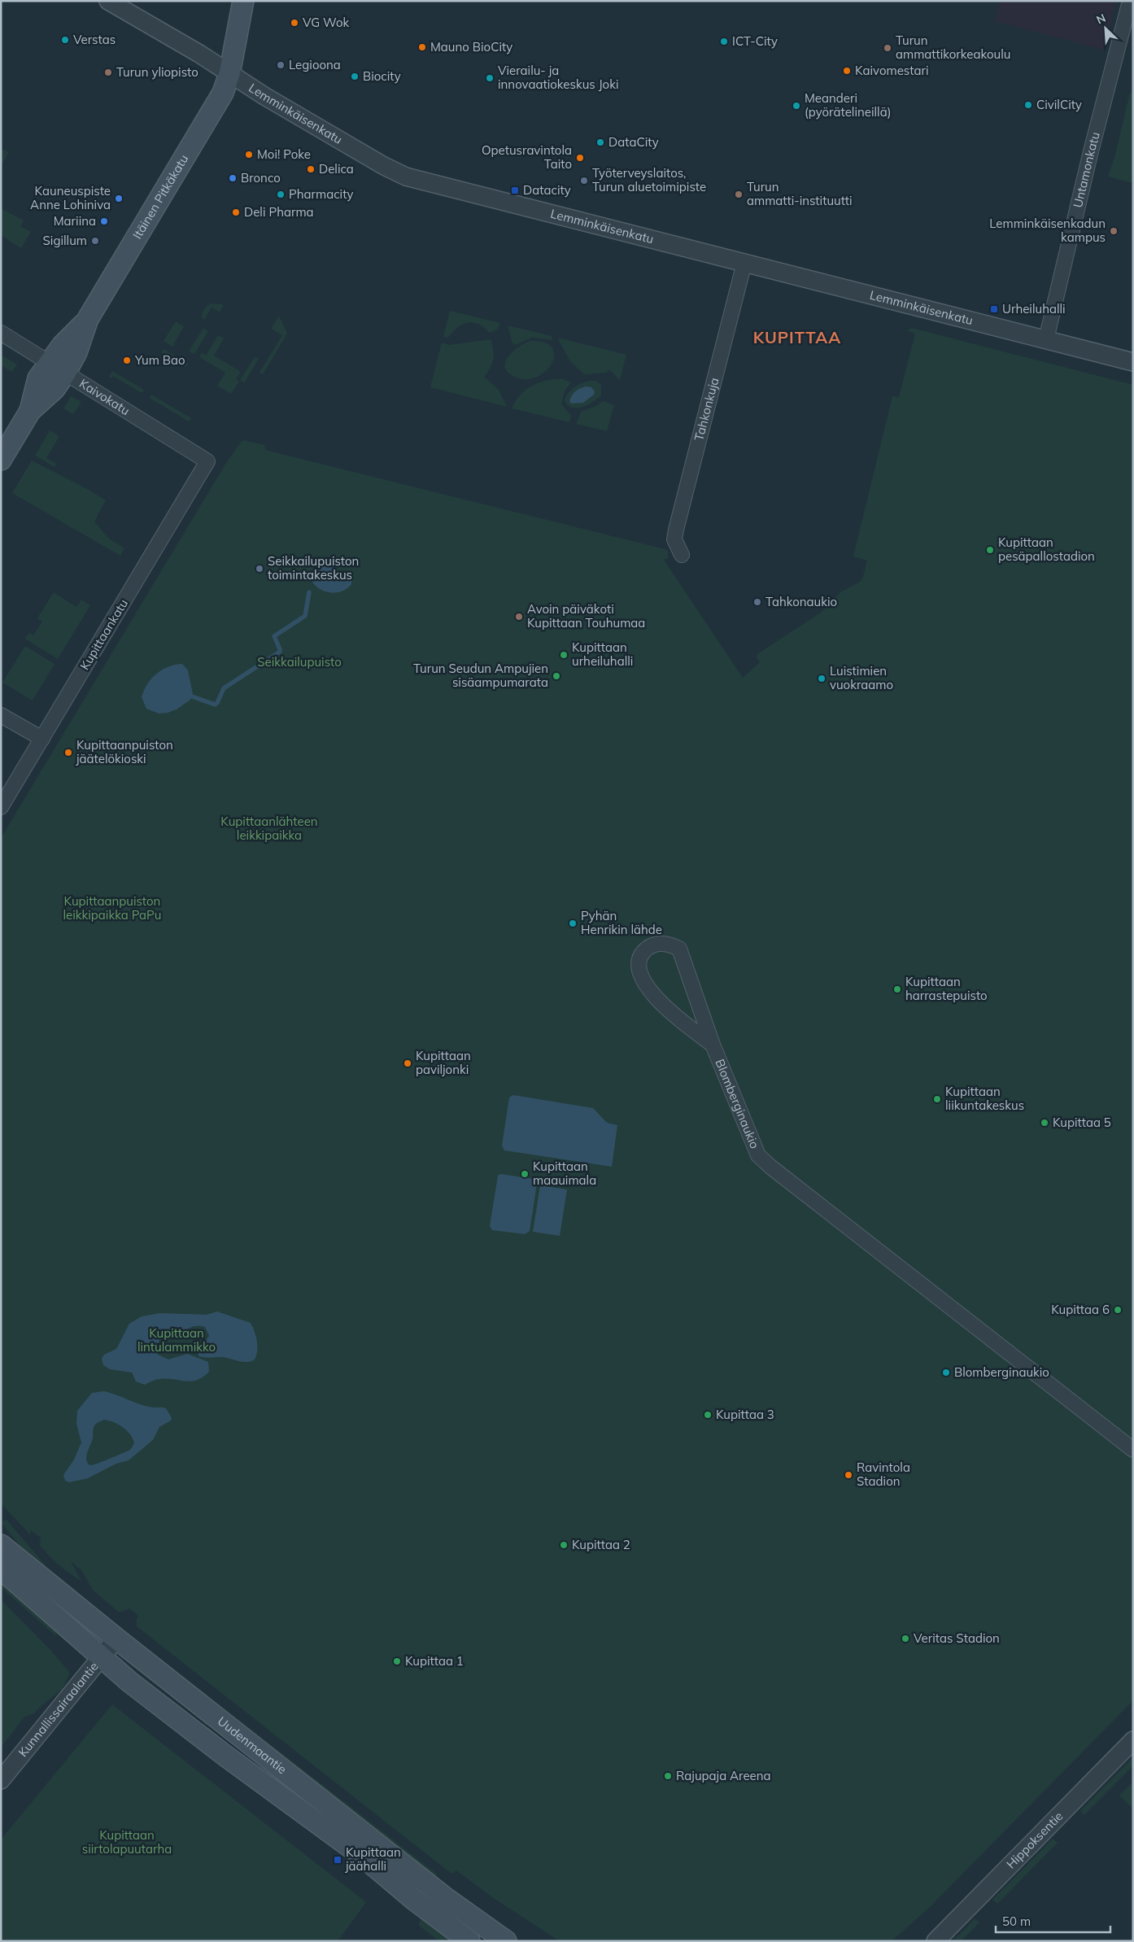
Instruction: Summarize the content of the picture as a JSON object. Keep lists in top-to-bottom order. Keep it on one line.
{"streets":{"main road":["Itäinen Pitkäkatu","Uudenmaantie"],"street":["Lemminkäisenkatu","Untamonkatu","Kaivokatu","Tahkonkuja","Kupittaankatu","Blomberginaukio","Kunnallissairaalantie","Hippoksentie"]},"crossings":[["Lemminkäisenkatu","Untamonkatu"],["Lemminkäisenkatu","Itäinen Pitkäkatu"],["Lemminkäisenkatu","Tahkonkuja"],["Itäinen Pitkäkatu","Kaivokatu"],["Kaivokatu","Kupittaankatu"],["Kunnallissairaalantie","Uudenmaantie"]],"districts":["KUPITTAA"],"parks":["Seikkailupuisto","Kupittaanlähteen leikkipaikka","Kupittaanpuiston leikkipaikka PaPu","Kupittaan lintulammikko","Kupittaan siirtolapuutarha"],"places":{"other":["VG Wok","Verstas","ICT-City","Mauno BioCity","Turun ammattikorkeakoulu","Legioona","Kaivomestari","Turun yliopisto","Biocity","Vierailu- ja innovaatiokeskus Joki","CivilCity","Meanderi (pyörätelineillä)","DataCity","Moi! Poke","Opetusravintola Taito","Delica","Bronco","Työterveyslaitos, Turun aluetoimipiste","Pharmacity","Turun ammatti-instituutti","Kauneuspiste Anne Lohiniva","Deli Pharma","Mariina","Lemminkäisenkadun kampus","Sigillum","Yum Bao","Kupittaan pesäpallostadion","Seikkailupuiston toimintakeskus","Tahkonaukio","Avoin päiväkoti Kupittaan Touhumaa","Kupittaan urheiluhalli","Turun Seudun Ampujien sisäampumarata","Luistimien vuokraamo","Kupittaanpuiston jäätelökioski","Pyhän Henrikin lähde","Kupittaan harrastepuisto","Kupittaan paviljonki","Kupittaan liikuntakeskus","Kupittaa 5","Kupittaan maauimala","Kupittaa 6","Blomberginaukio","Kupittaa 3","Ravintola Stadion","Kupittaa 2","Veritas Stadion","Kupittaa 1","Rajupaja Areena"],"transit":["Datacity","Urheiluhalli","Kupittaan jäähalli"]},"scale_bar":"50 m","north":"top left"}
